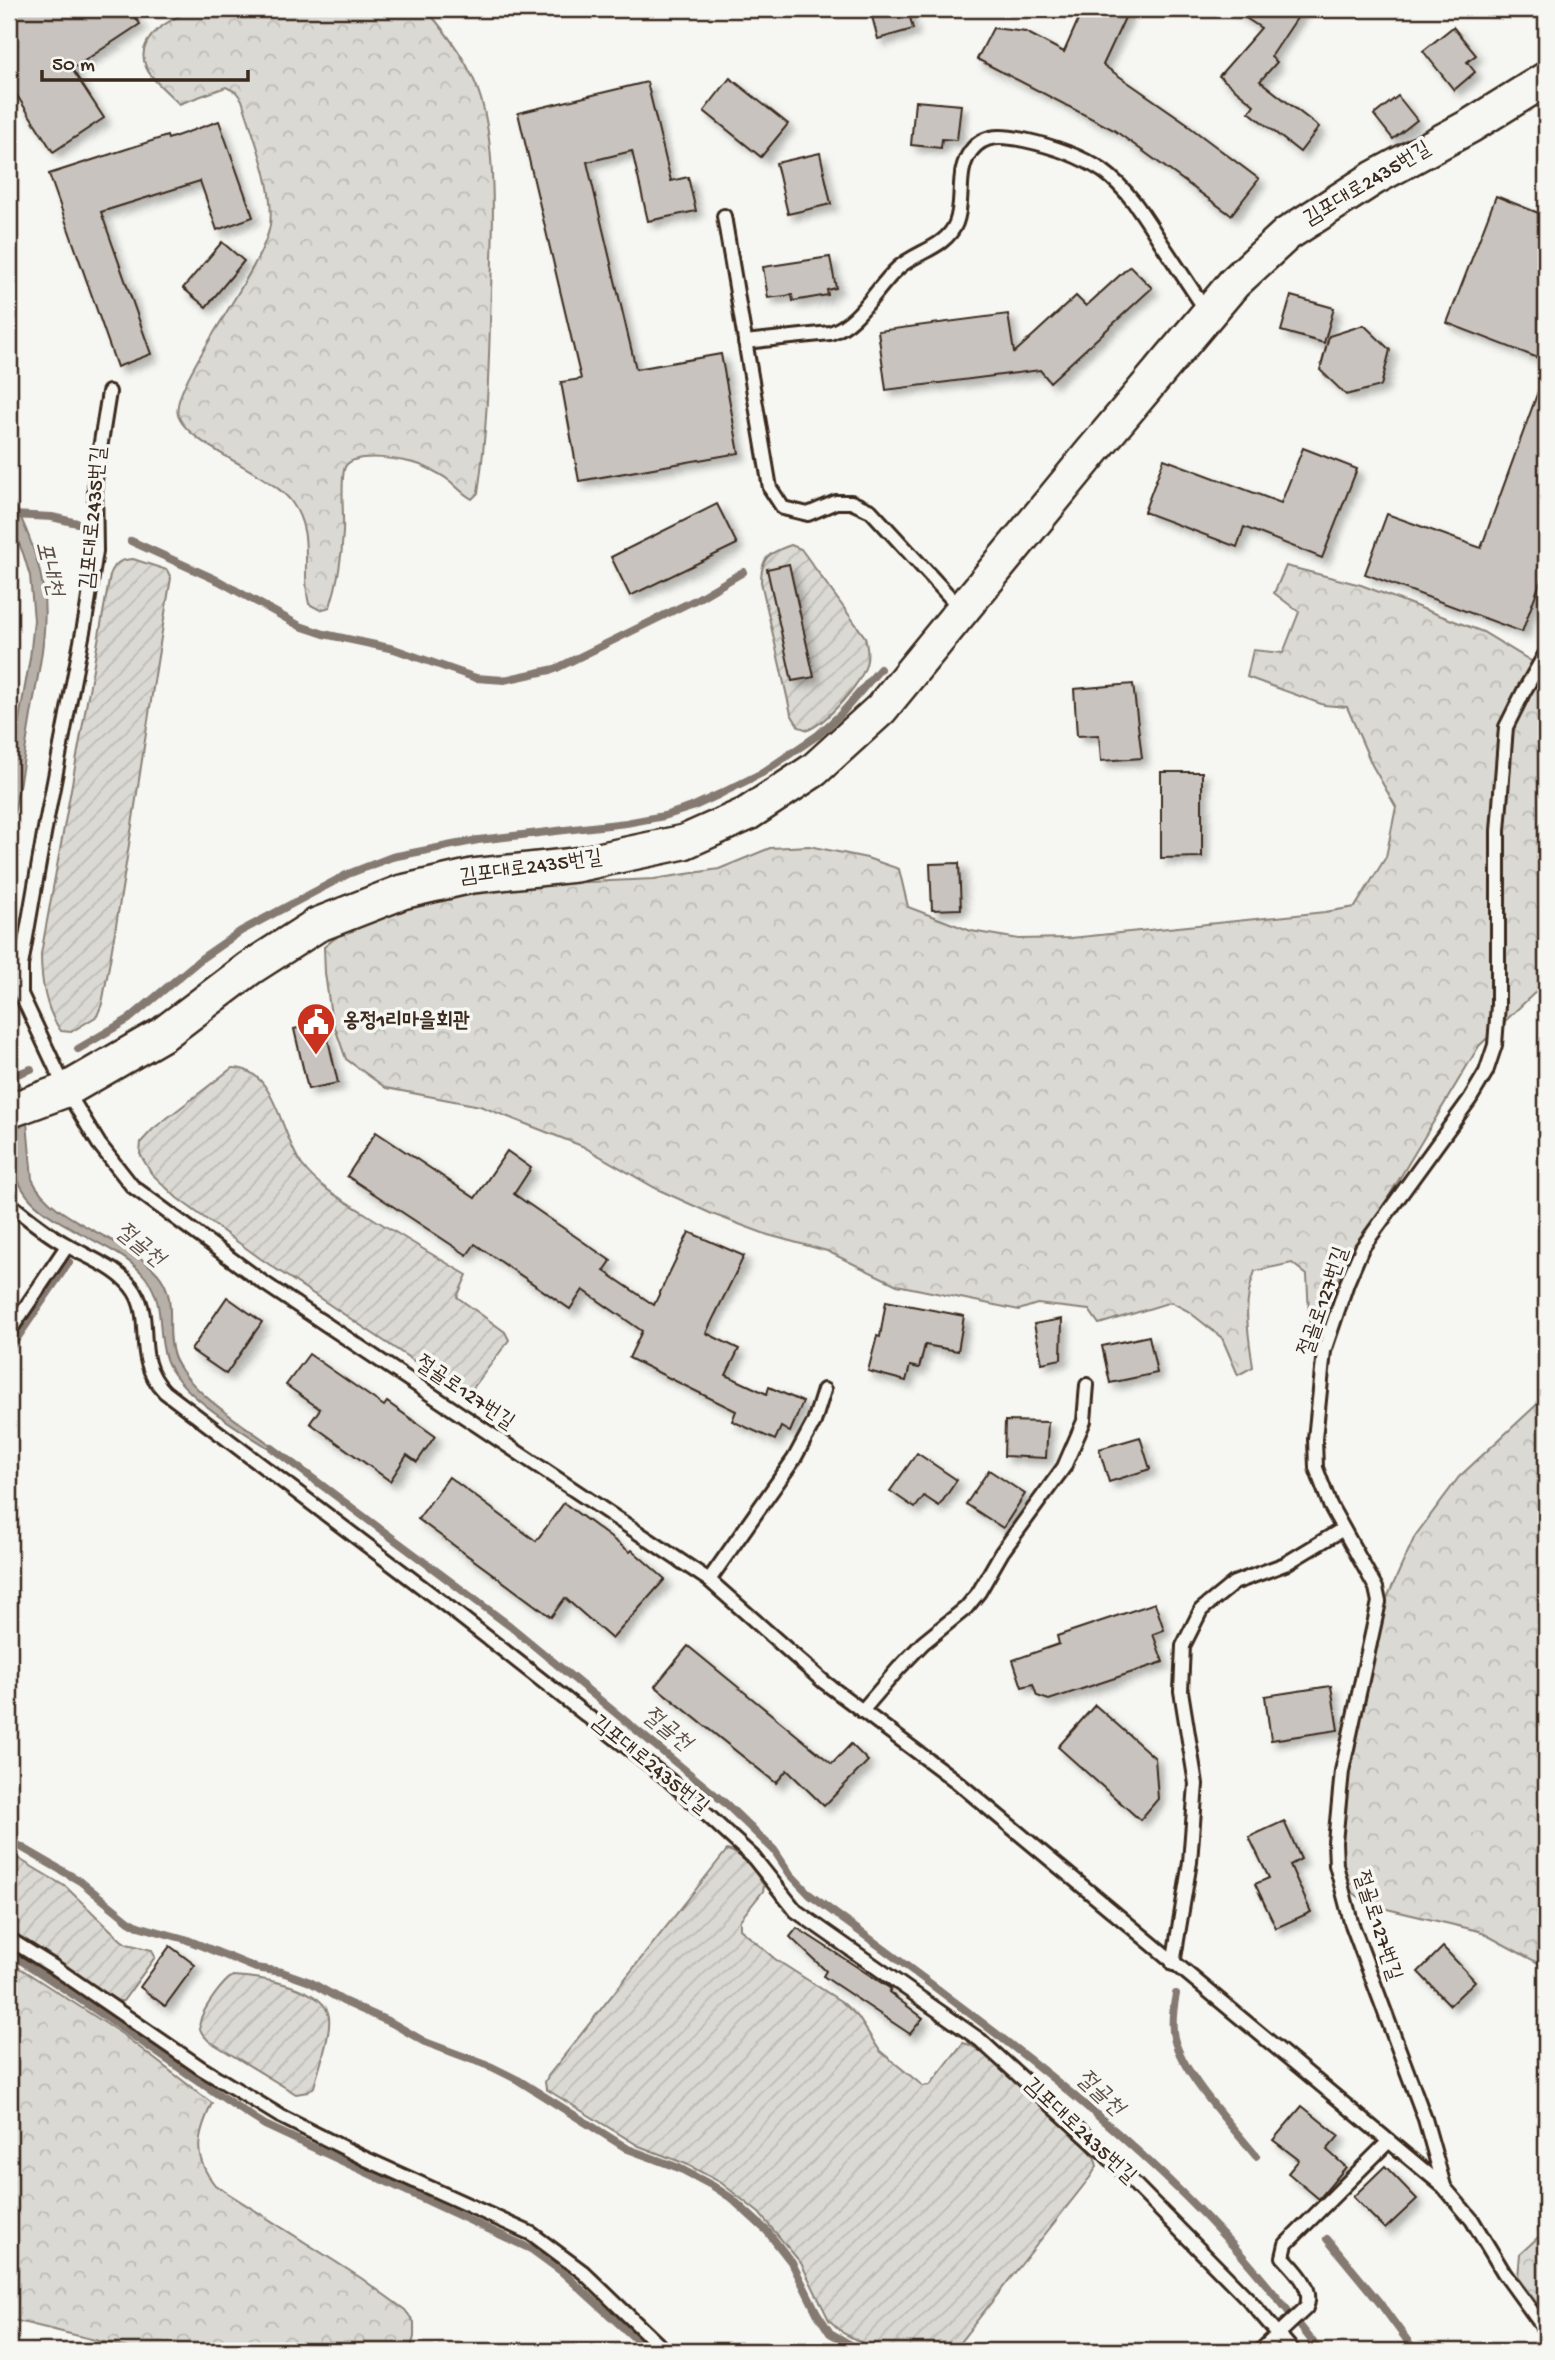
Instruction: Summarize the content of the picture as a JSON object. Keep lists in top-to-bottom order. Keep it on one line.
{"streets":{"street":["김포대로2435번길"],"lane":["절골로127번길"]},"crossings":[["김포대로2435번길","절골로127번길"]],"water":["포내천","절골천"],"places":{"public building":["옹정1리마을회관"]},"scale_bar":"50 m"}
